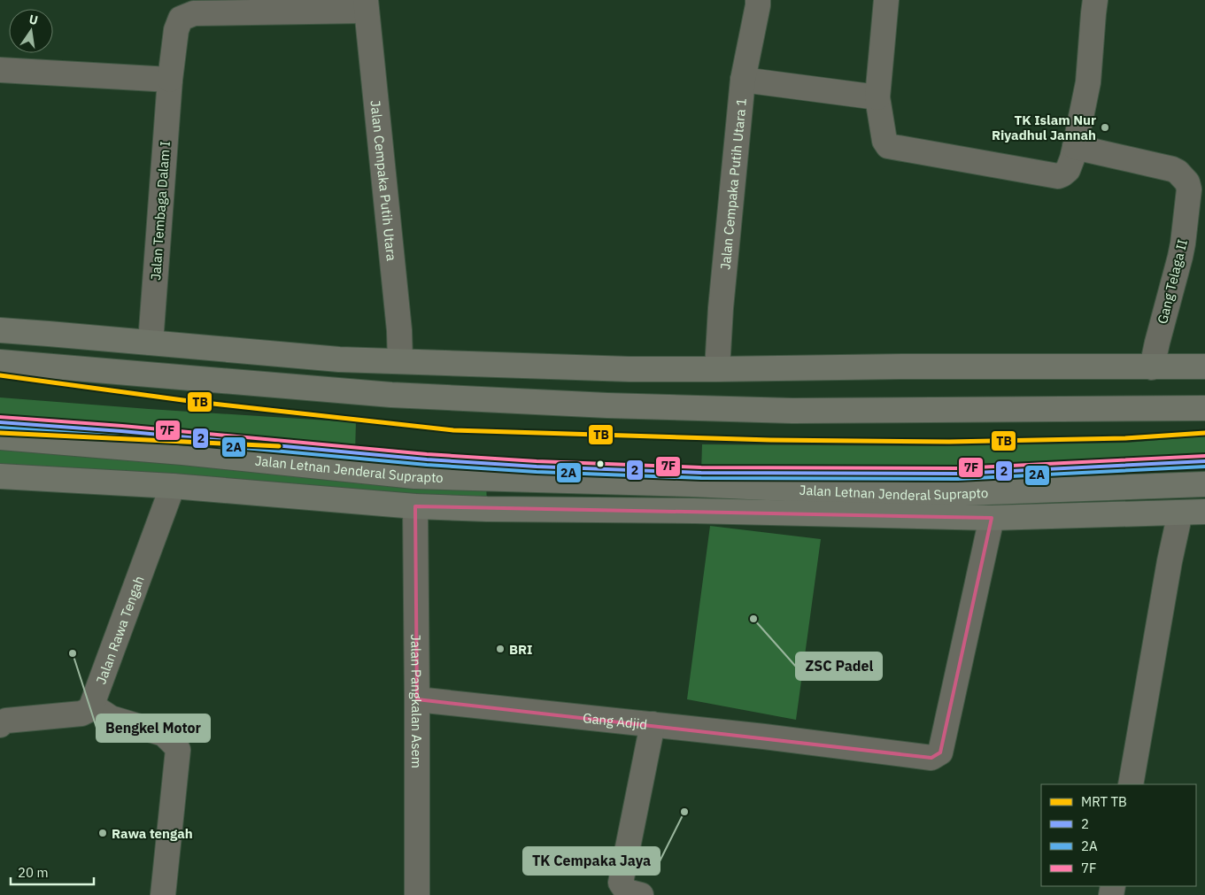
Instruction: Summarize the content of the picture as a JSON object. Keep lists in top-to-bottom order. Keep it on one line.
{"streets":{"main road":["Jalan Letnan Jenderal Suprapto"],"street":["Jalan Cempaka Putih Utara","Jalan Cempaka Putih Utara 1","Jalan Tembaga Dalam I","Gang Telaga II","Jalan Rawa Tengah","Jalan Pangkalan Asem","Gang Adjid"]},"crossings":[["Jalan Cempaka Putih Utara","Jalan Tembaga Dalam I"],["Jalan Letnan Jenderal Suprapto","Jalan Rawa Tengah"],["Jalan Letnan Jenderal Suprapto","Jalan Pangkalan Asem"],["Jalan Pangkalan Asem","Gang Adjid"]],"places":["TK Islam Nur Riyadhul Jannah","ZSC Padel","BRI","Bengkel Motor","TK Cempaka Jaya","Rawa tengah"],"lines":["metro line TB","transit line 7F","transit line 2","transit line 2A"],"legend":["MRT TB","2","2A","7F"],"scale_bar":"20 m","north":"top"}
